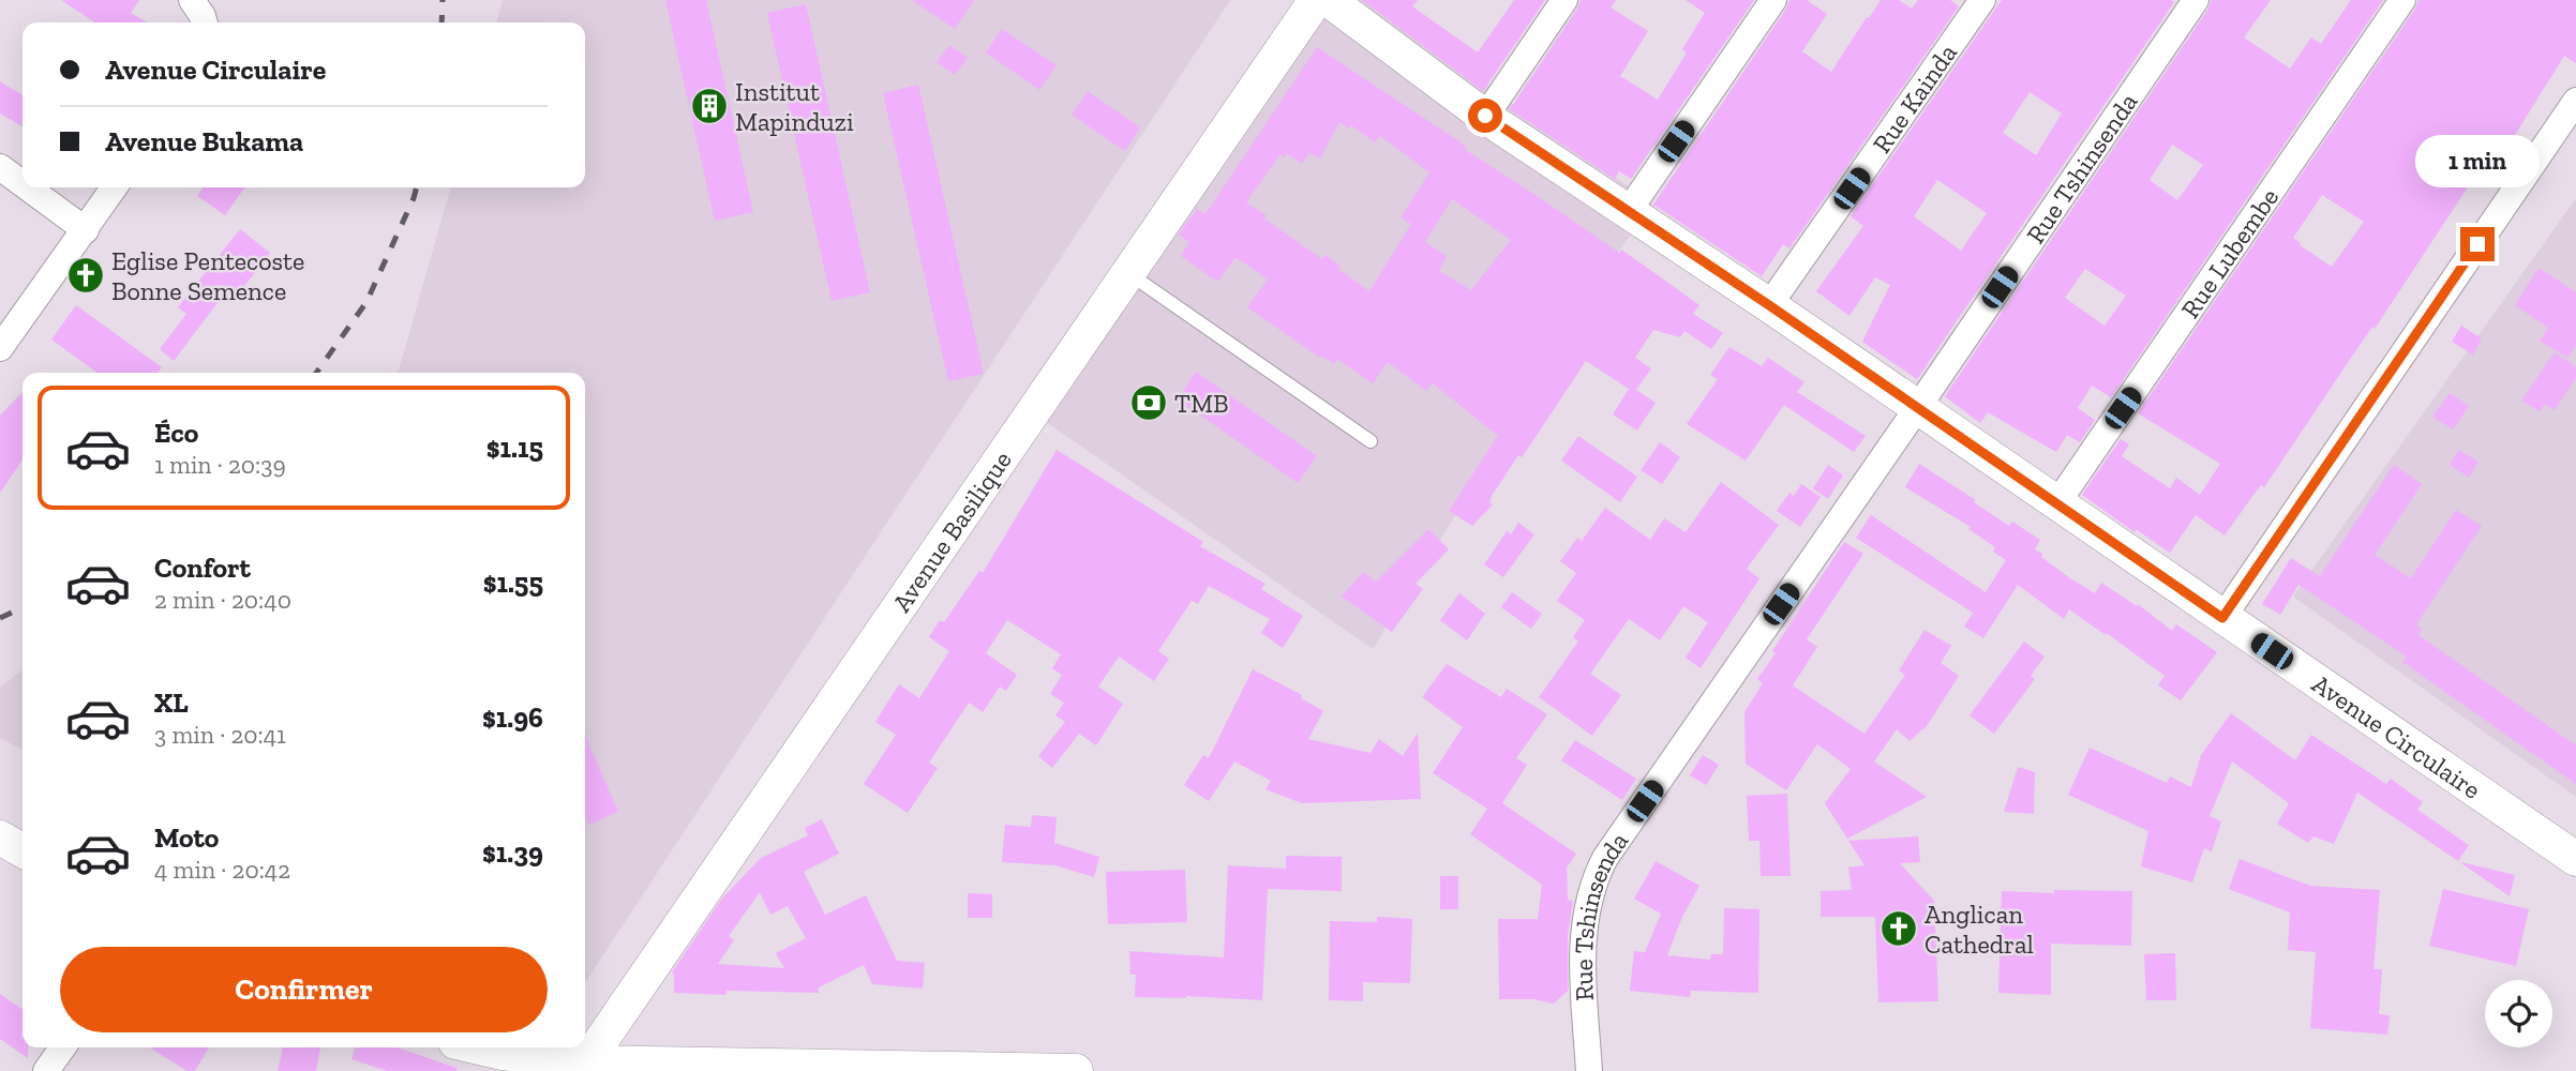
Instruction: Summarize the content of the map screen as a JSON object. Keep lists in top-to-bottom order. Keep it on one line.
{"streets":{"street":["Rue Kainda","Rue Tshinsenda","Rue Lubembe","Avenue Basilique","Avenue Circulaire"]},"crossings":[["Rue Kainda","Avenue Circulaire"],["Rue Tshinsenda","Avenue Circulaire"],["Rue Lubembe","Avenue Circulaire"]],"places":{"building":["Institut Mapinduzi"],"church":["Eglise Pentecoste Bonne Semence","Anglican Cathedral"],"bank":["TMB"]},"page":{"banner":["Avenue Circulaire","Avenue Bukama"],"bubble":"1 min","list":[{"name":"Éco","note":"1 min · 20:39","value":"$1.15"},{"name":"Confort","note":"2 min · 20:40","value":"$1.55"},{"name":"XL","note":"3 min · 20:41","value":"$1.96"},{"name":"Moto","note":"4 min · 20:42","value":"$1.39"}],"buttons":"Confirmer"}}
